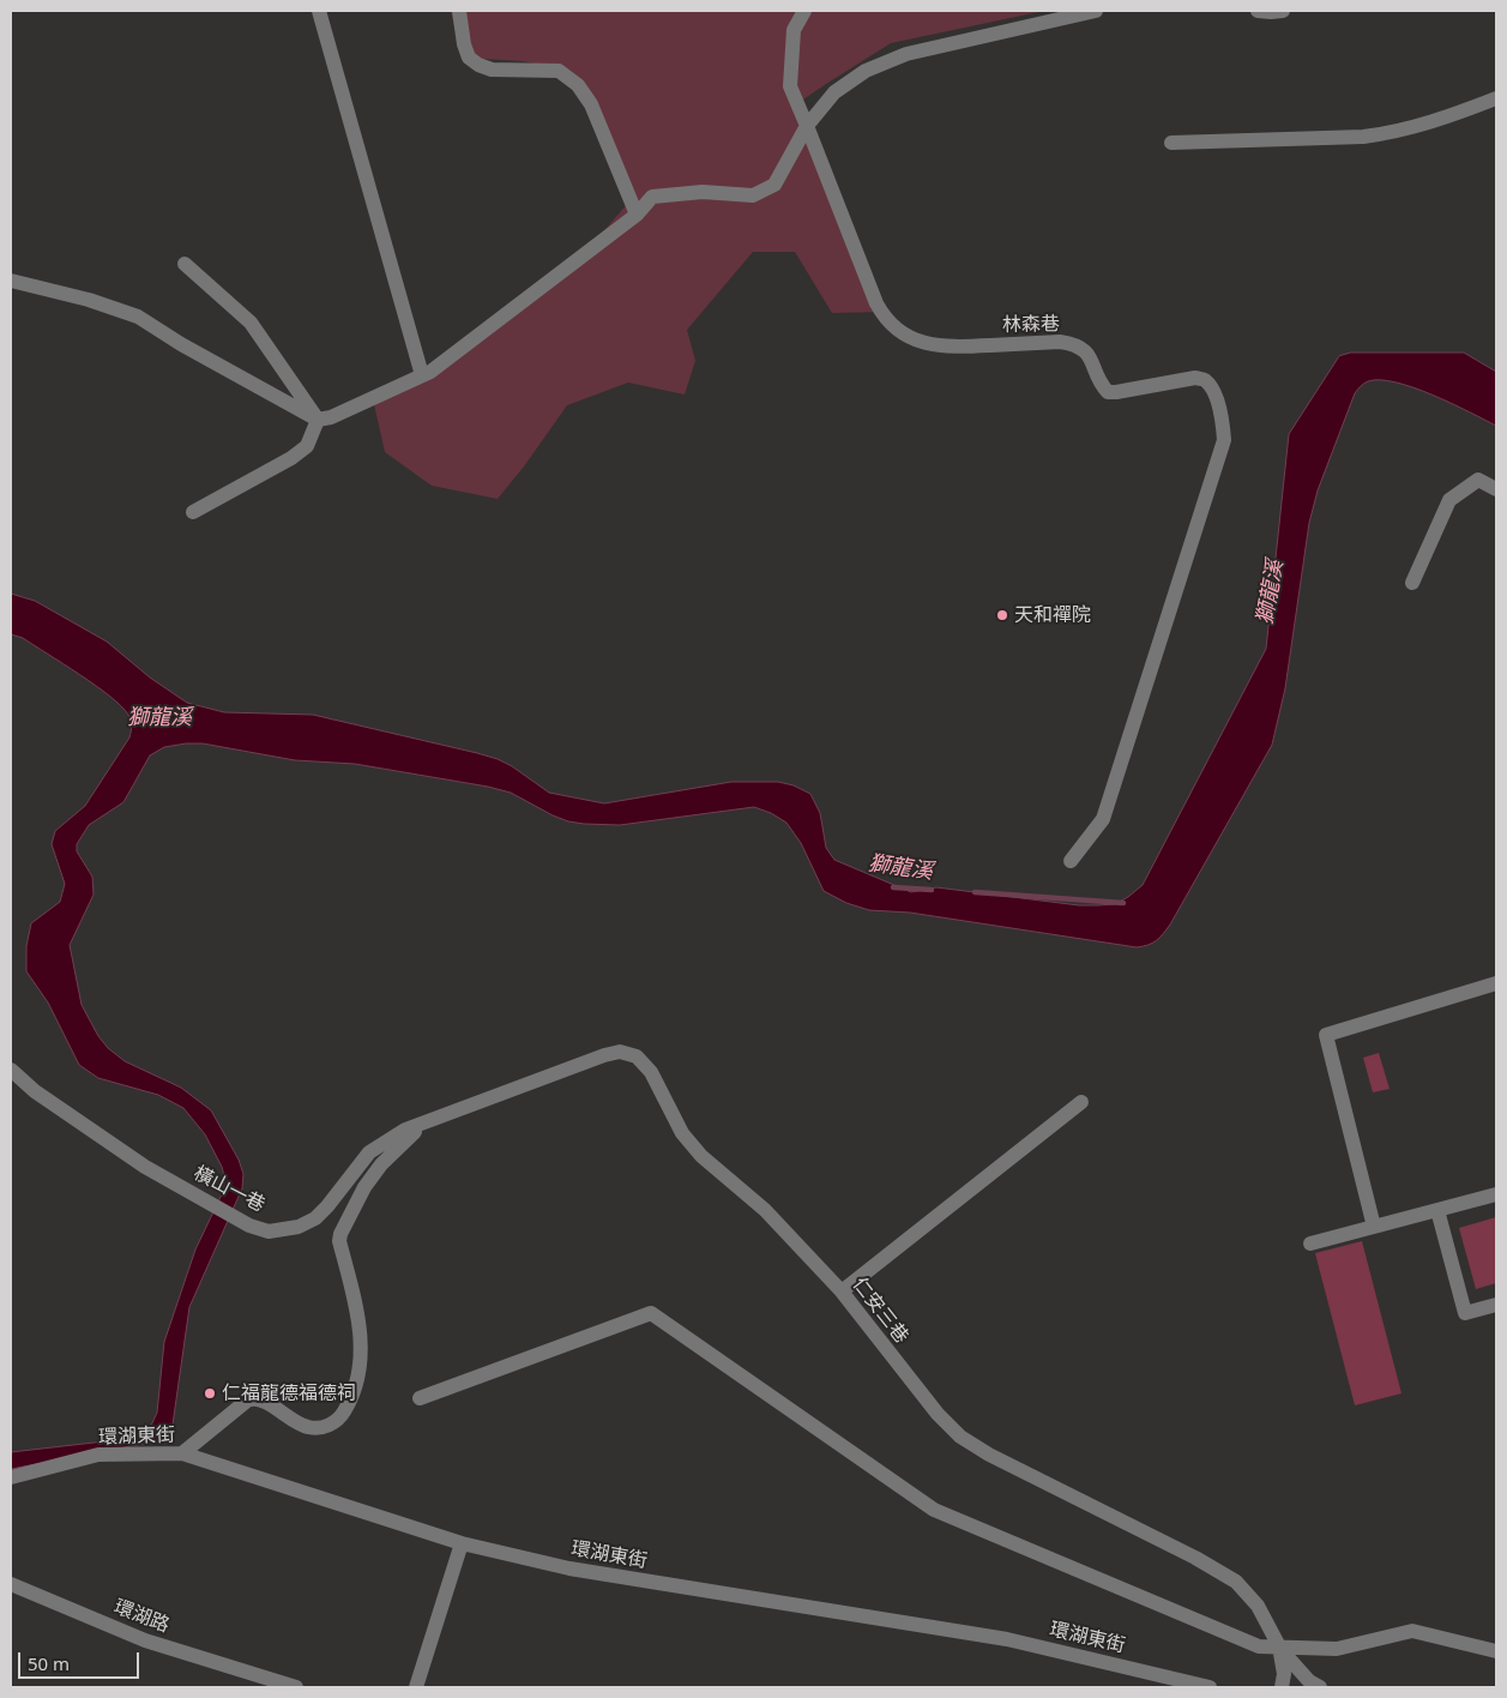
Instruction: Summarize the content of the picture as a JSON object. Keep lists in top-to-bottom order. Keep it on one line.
{"streets":{"street":["林森巷","橫山一巷","仁安三巷","環湖東街","環湖路"]},"crossings":[["橫山一巷","仁安三巷"]],"water":["獅龍溪"],"places":["天和禪院","仁福龍德福德祠"],"scale_bar":"50 m"}
